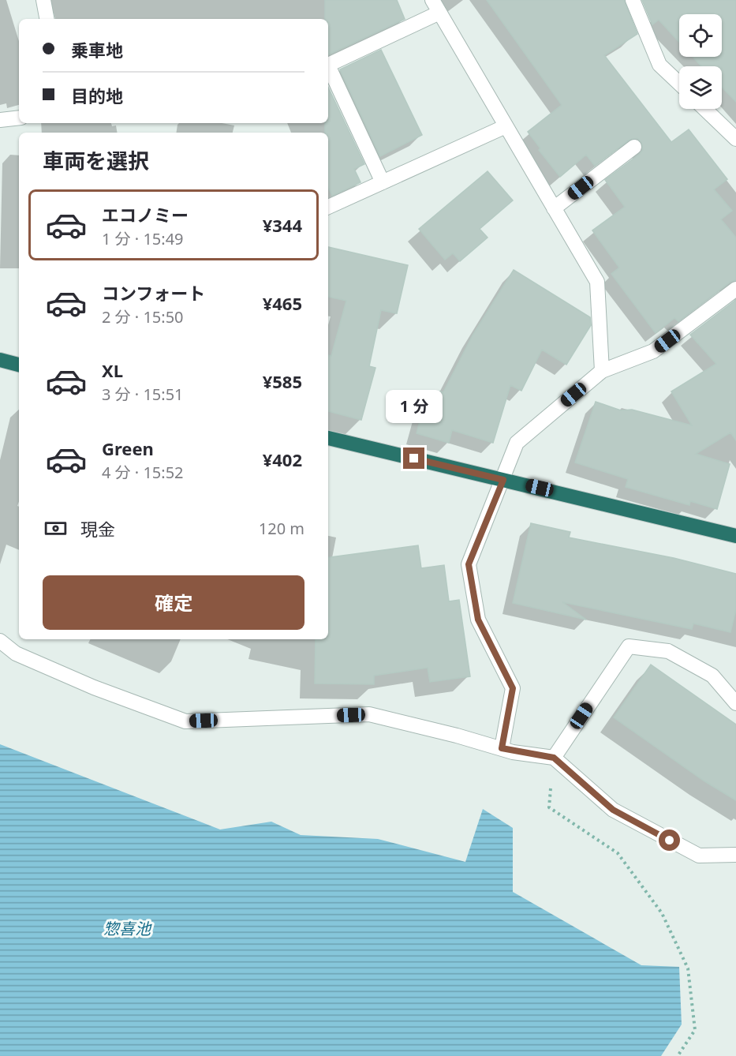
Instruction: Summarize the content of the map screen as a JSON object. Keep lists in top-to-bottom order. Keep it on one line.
{"water":["惣喜池"],"page":{"banner":["乗車地","目的地"],"heading":"車両を選択","list":[{"name":"エコノミー","note":"1 分 · 15:49","value":"¥344"},{"name":"コンフォート","note":"2 分 · 15:50","value":"¥465"},{"name":"XL","note":"3 分 · 15:51","value":"¥585"},{"name":"Green","note":"4 分 · 15:52","value":"¥402"}],"bubble":"1 分","pay":["現金","120 m"],"buttons":"確定"}}
